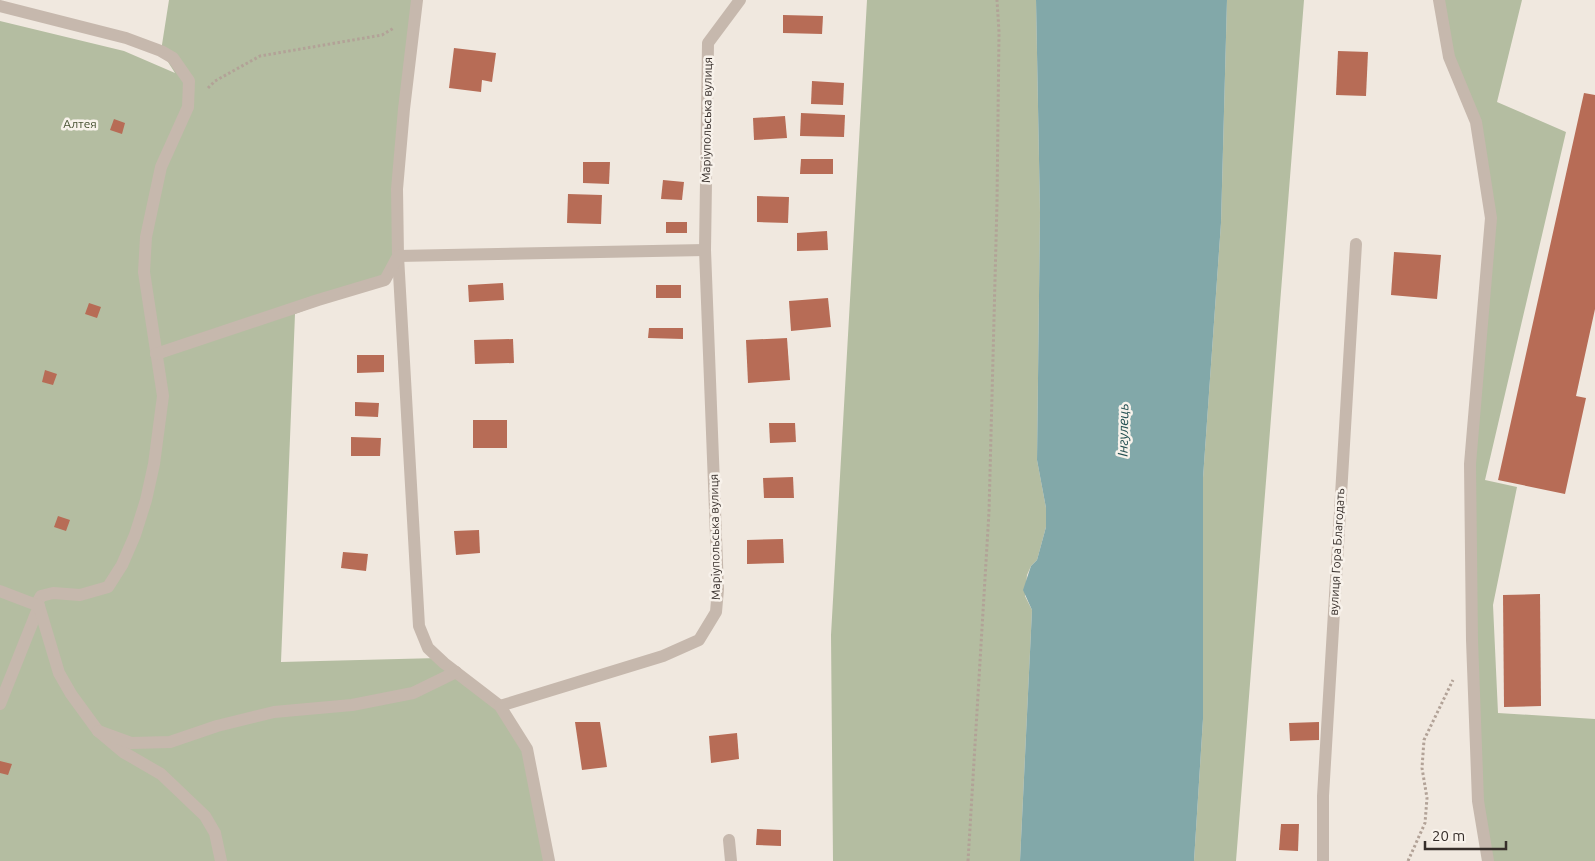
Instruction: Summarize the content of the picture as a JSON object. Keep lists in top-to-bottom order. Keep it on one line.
{"streets":{"street":["Маріупольська вулиця","вулиця Гора Благодать"]},"water":["Інгулець"],"parks":["Алтея"],"scale_bar":"20 m"}
